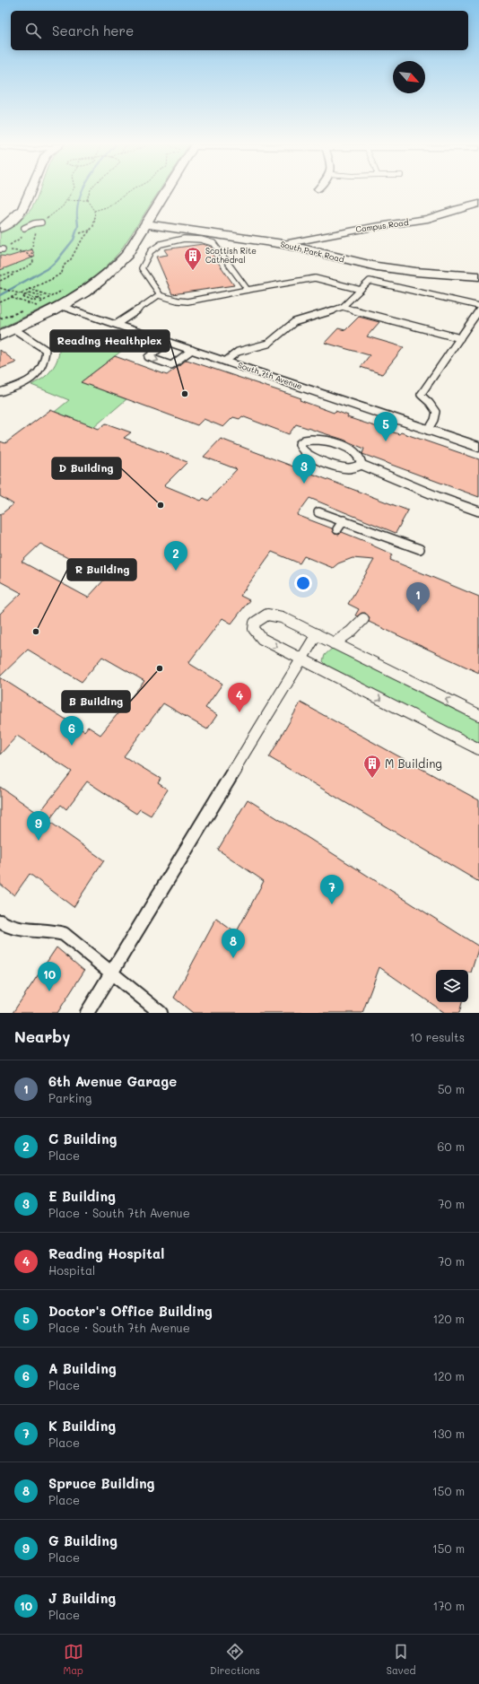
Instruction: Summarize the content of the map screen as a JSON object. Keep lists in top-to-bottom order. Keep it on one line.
{"streets":{"street":["Campus Road","South Park Road","South 7th Avenue"]},"crossings":[["Campus Road","South Park Road"]],"places":{"building":["Scottish Rite Cathedral","M Building"],"other":["Reading Healthplex","D Building","R Building","B Building"]},"north":"bottom right","page":{"search":"Search here","pins":["5","3","2","1","4","6","9","7","8","10"],"heading":["Nearby","10 results"],"list":[{"mark":"1","name":"6th Avenue Garage","note":"Parking","value":"50 m"},{"mark":"2","name":"C Building","note":"Place","value":"60 m"},{"mark":"3","name":"E Building","note":"Place · South 7th Avenue","value":"70 m"},{"mark":"4","name":"Reading Hospital","note":"Hospital","value":"70 m"},{"mark":"5","name":"Doctor's Office Building","note":"Place · South 7th Avenue","value":"120 m"},{"mark":"6","name":"A Building","note":"Place","value":"120 m"},{"mark":"7","name":"K Building","note":"Place","value":"130 m"},{"mark":"8","name":"Spruce Building","note":"Place","value":"150 m"},{"mark":"9","name":"G Building","note":"Place","value":"150 m"},{"mark":"10","name":"J Building","note":"Place","value":"170 m"}],"nav":["Map","Directions","Saved"]}}
